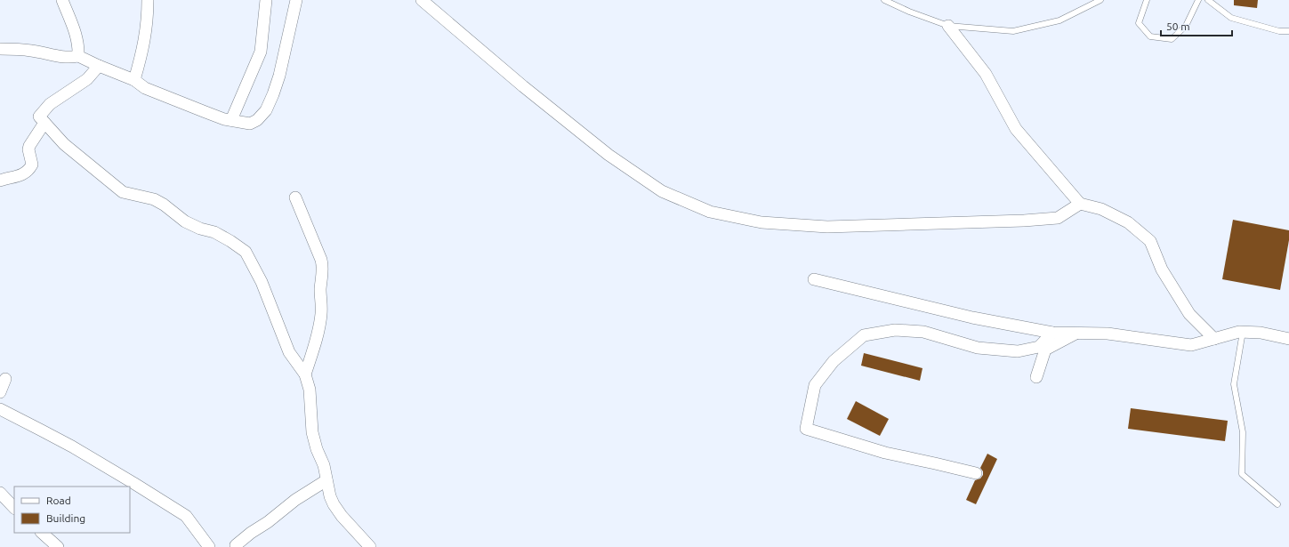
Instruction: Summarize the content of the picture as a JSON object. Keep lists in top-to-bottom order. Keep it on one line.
{"legend":["Road","Building"],"scale_bar":"50 m"}
